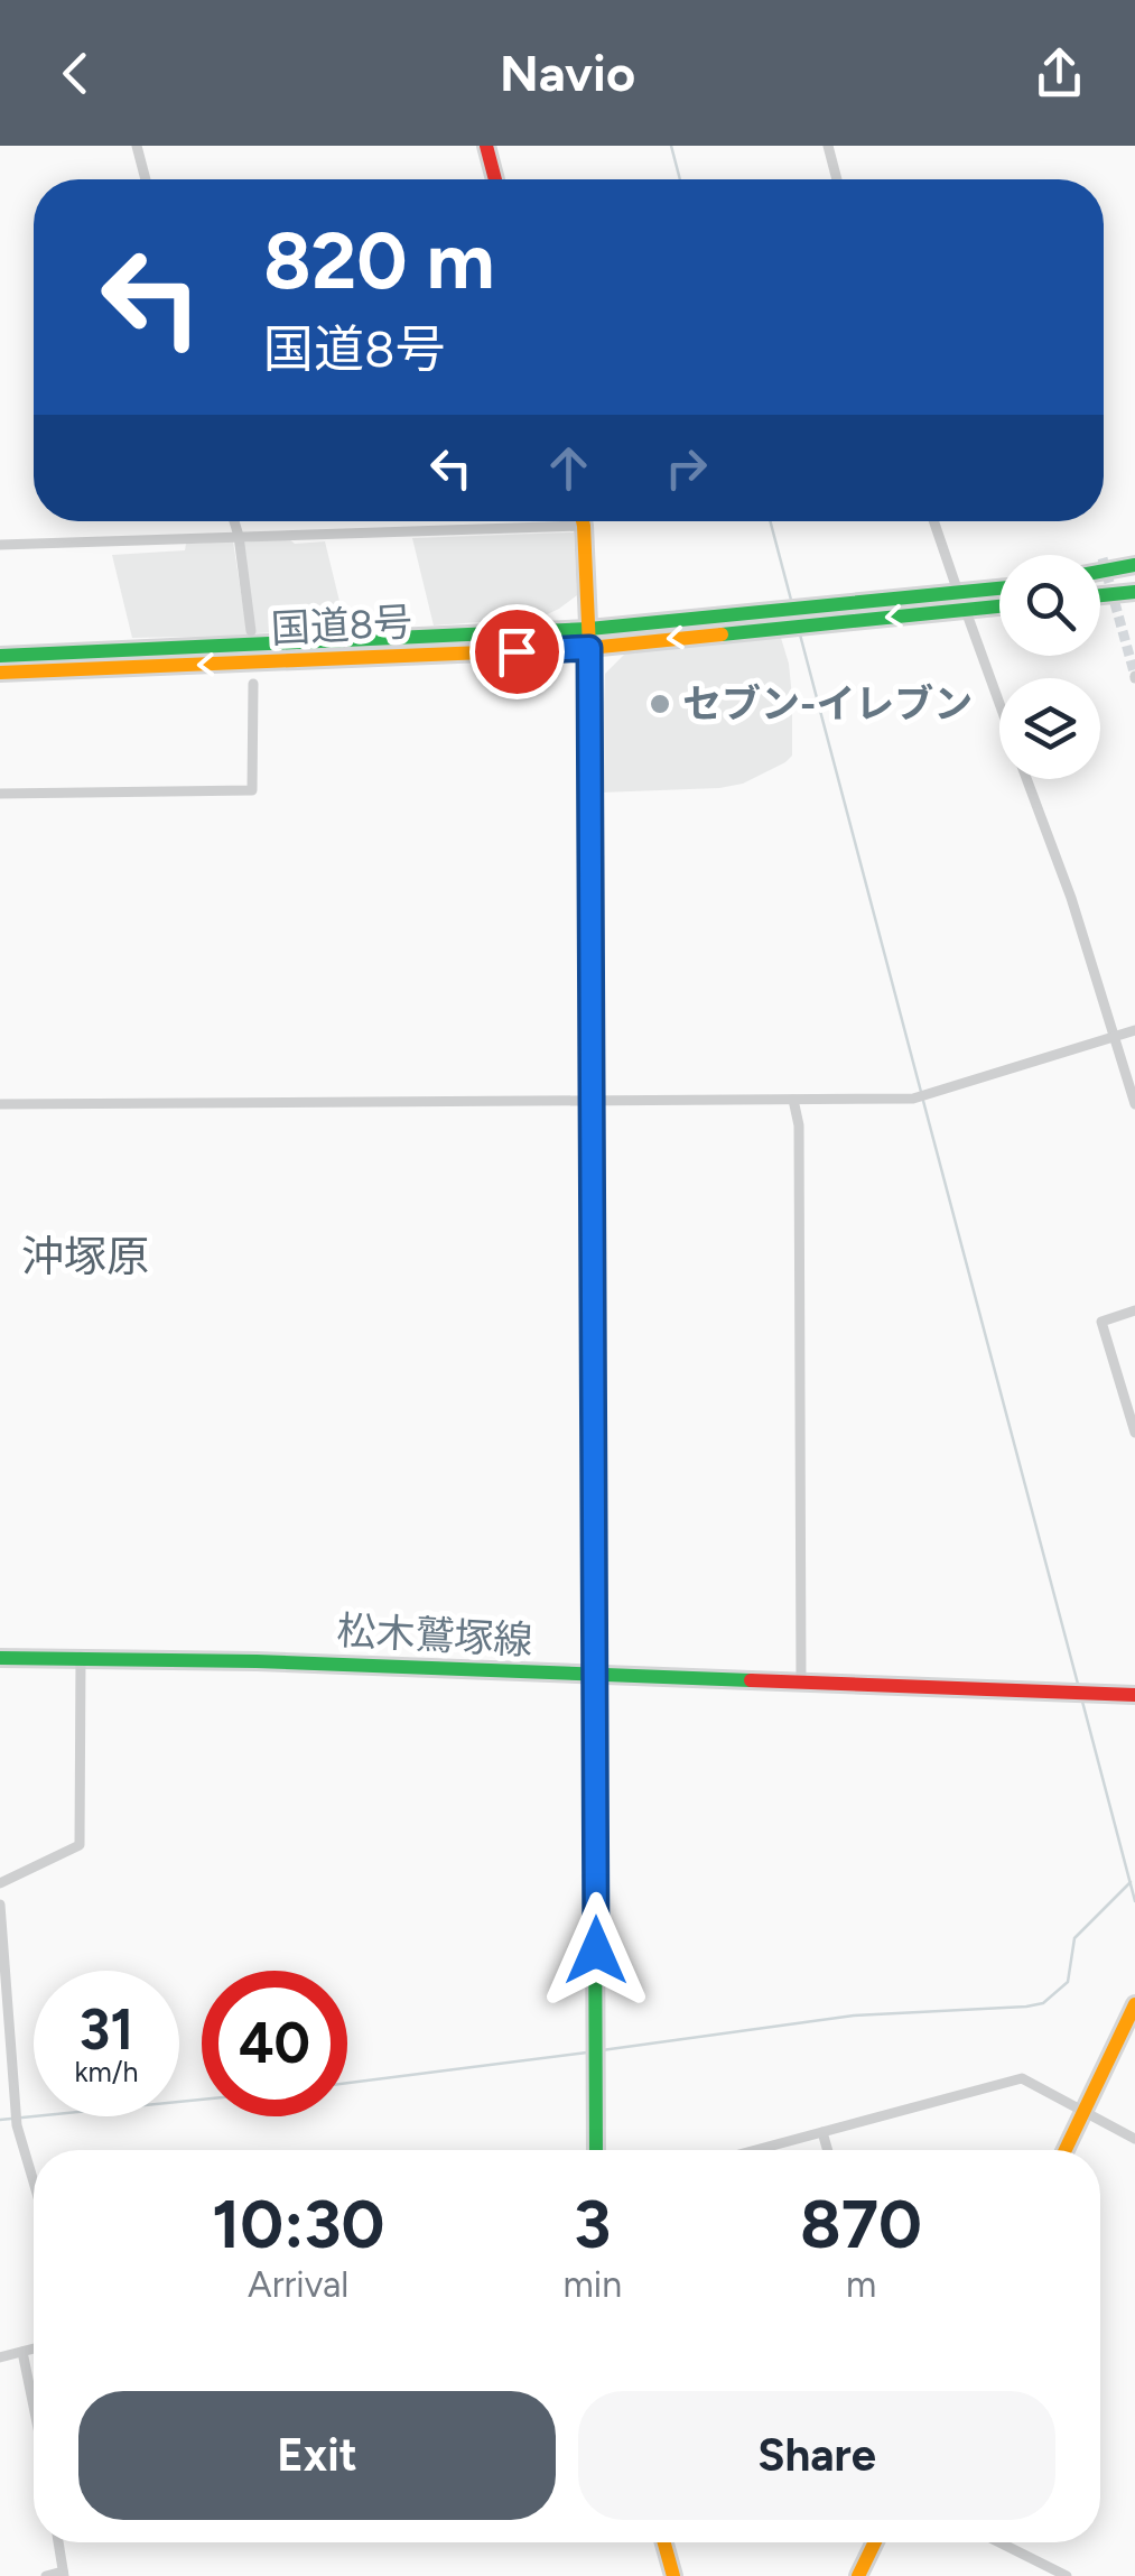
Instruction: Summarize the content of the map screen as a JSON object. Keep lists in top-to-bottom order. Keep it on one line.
{"streets":{"main road":["国道8号","松木鷲塚線"]},"districts":["沖塚原"],"places":["セブン-イレブン"],"page":{"header":"Navio","turn":["820 m","国道8号"],"speed":"31 km/h","limit":"40","eta":["10:30","Arrival","3","min","870","m"],"buttons":["Exit","Share"]}}
